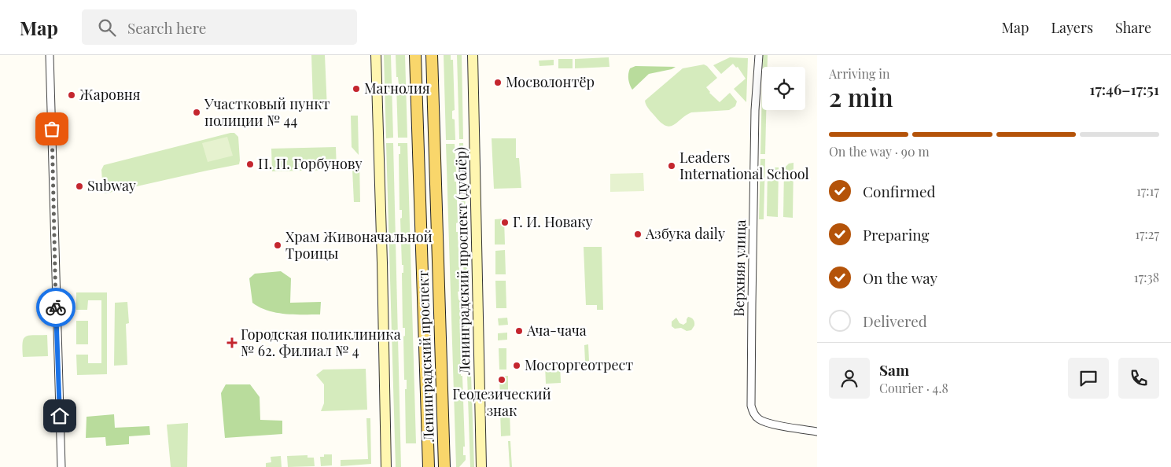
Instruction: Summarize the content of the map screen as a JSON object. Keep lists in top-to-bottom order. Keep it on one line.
{"streets":{"main road":["Ленинградский проспект (дублёр)","Ленинградский проспект"],"street":["Верхняя улица"]},"places":{"other":["Мосволонтёр","Магнолия","Жаровня","Участковый пункт полиции № 44","П. П. Горбунову","Leaders International School","Subway","Г. И. Новаку","Азбука daily","Храм Живоначальной Троицы","Ача-чача","Мосгоргеотрест","Геодезический знак"],"health":["Городская поликлиника № 62. Филиал № 4"]},"page":{"header":"Map","search":"Search here","nav":["Map","Layers","Share"],"heading":["2 min","Arriving in","17:46–17:51"],"panel":["Sam","Courier · 4.8"],"bar":"On the way · 90 m","list":[["Confirmed","17:17"],["Preparing","17:27"],["On the way","17:38"],"Delivered"]}}
